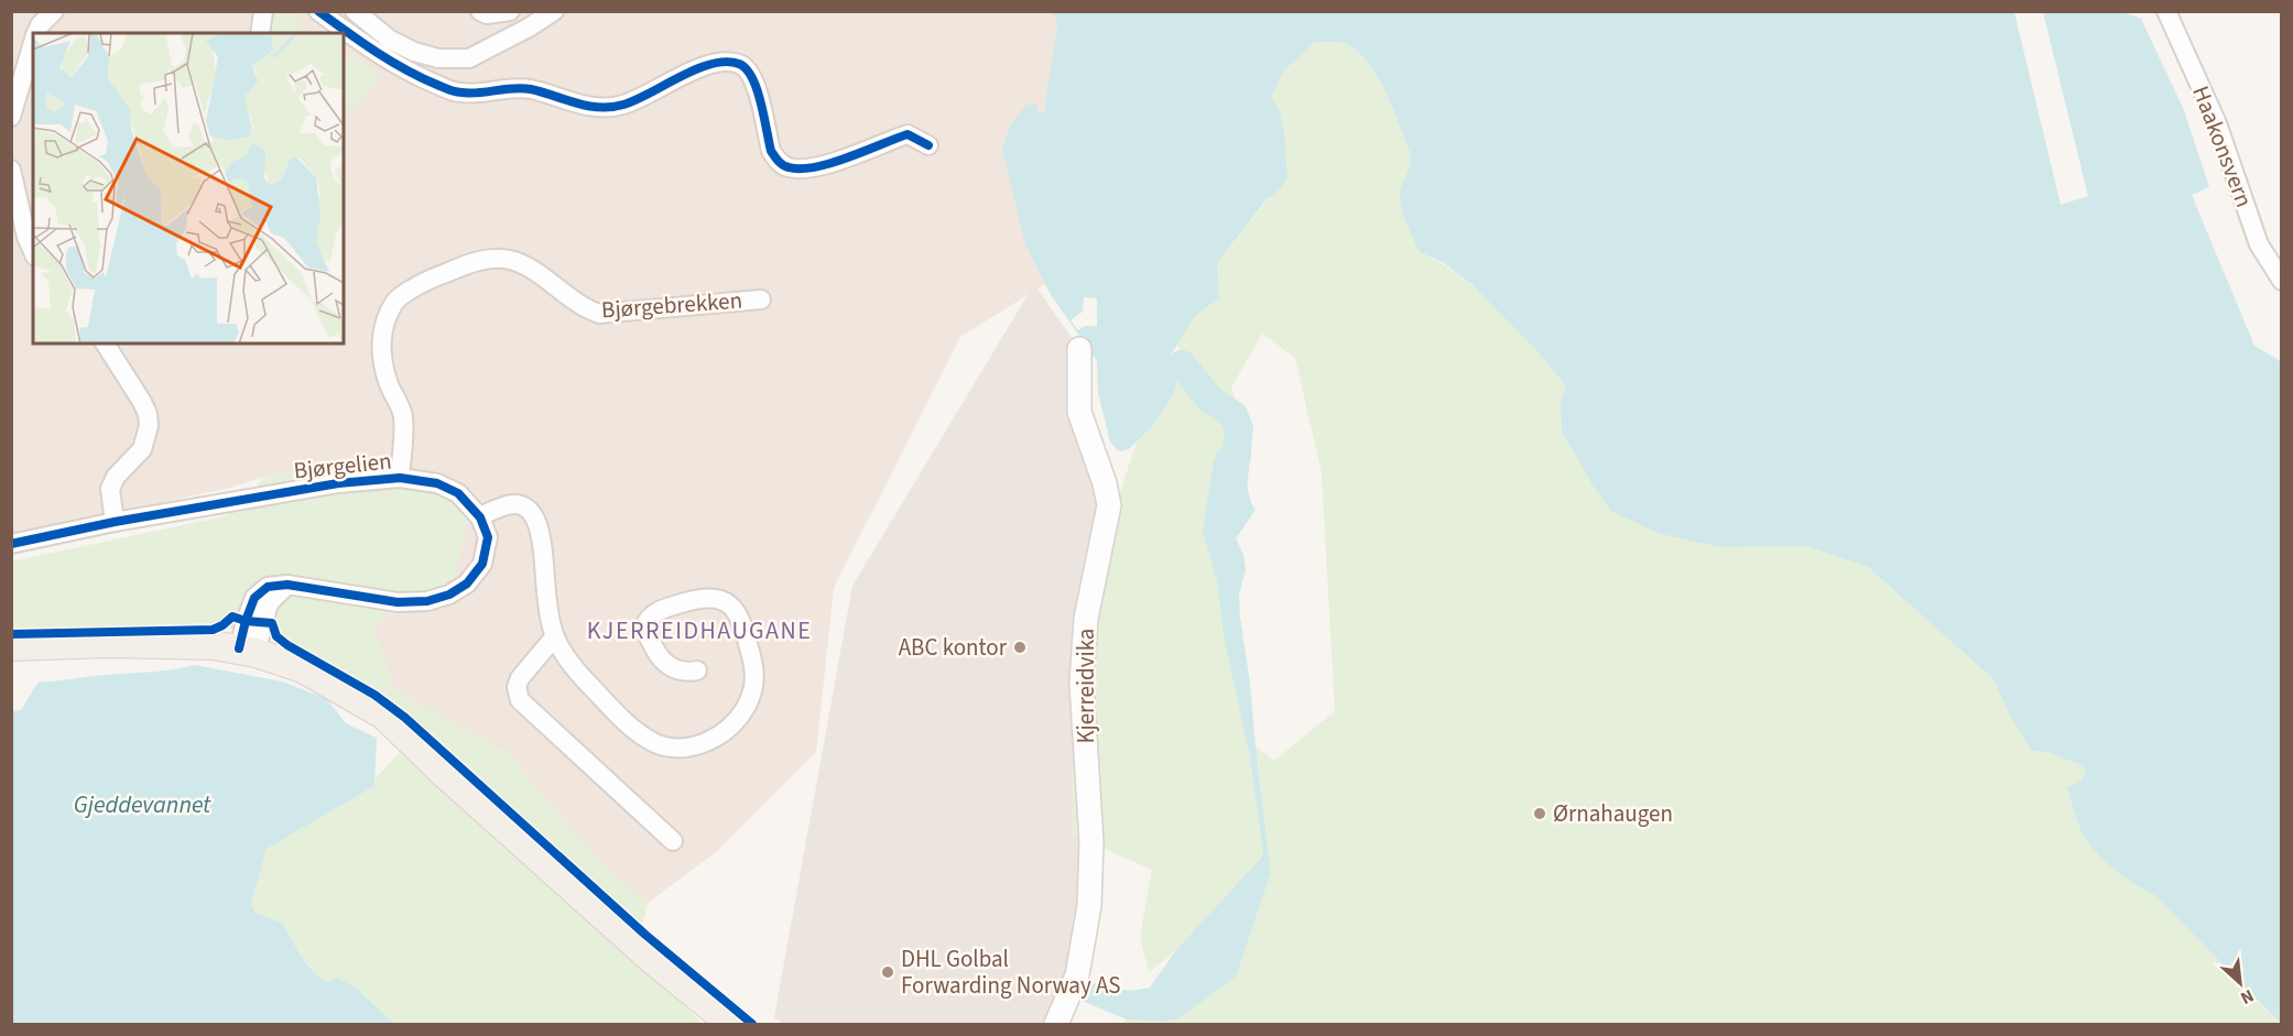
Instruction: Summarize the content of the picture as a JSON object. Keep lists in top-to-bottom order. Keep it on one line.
{"streets":{"street":["Haakonsvern","Bjørgebrekken","Bjørgelien","Kjerreidvika"]},"crossings":[["Bjørgebrekken","Bjørgelien"]],"districts":["KJERREIDHAUGANE"],"water":["Gjeddevannet"],"places":["ABC kontor","Ørnahaugen","DHL Golbal Forwarding Norway AS"],"north":"bottom right"}
